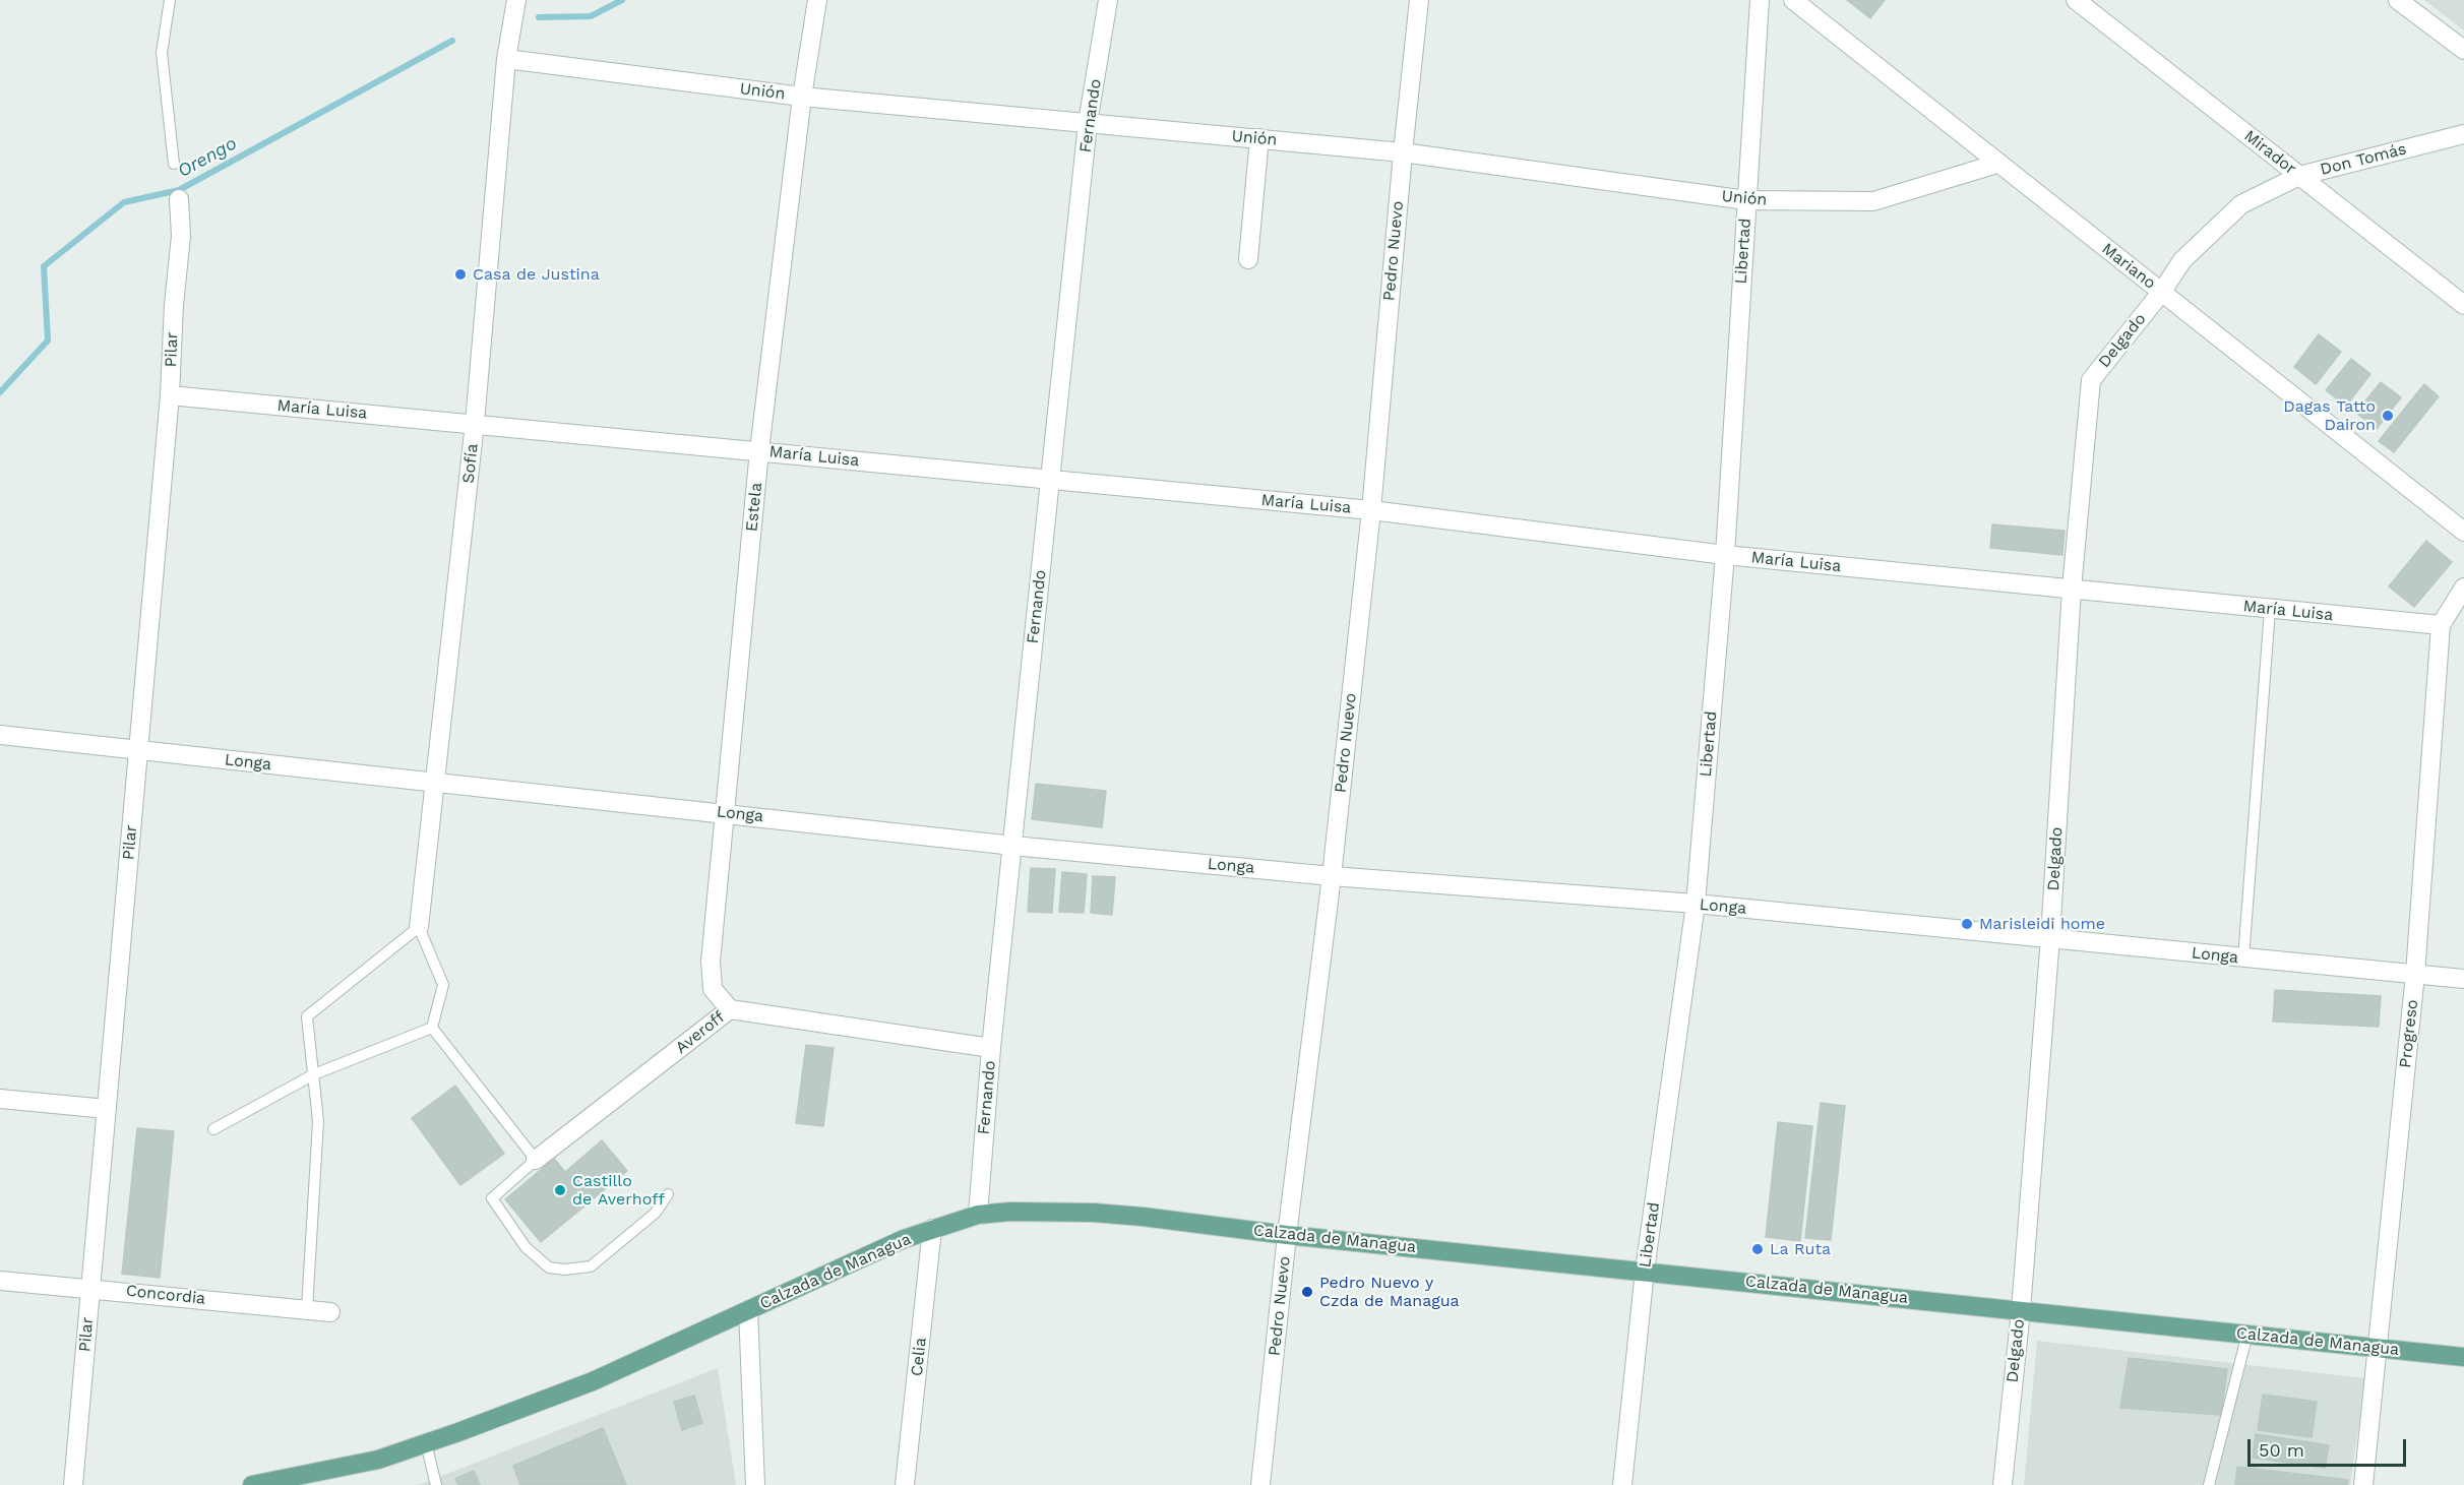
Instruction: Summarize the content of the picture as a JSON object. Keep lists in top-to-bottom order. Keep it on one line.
{"streets":{"main road":["Calzada de Managua"],"street":["Unión","Fernando","Mirador","Don Tomás","Pedro Nuevo","Libertad","Mariano","Delgado","Pilar","María Luisa","Sofía","Estela","Longa","Averoff","Progreso","Concordia","Celia"]},"crossings":[["Unión","Fernando"],["Unión","Pedro Nuevo"],["Unión","Libertad"],["Unión","Mariano"],["Unión","Sofía"],["Unión","Estela"],["Fernando","María Luisa"],["Fernando","Longa"],["Fernando","Averoff"],["Fernando","Calzada de Managua"],["Mirador","Don Tomás"],["Don Tomás","Mariano"],["Don Tomás","Delgado"],["Pedro Nuevo","María Luisa"],["Pedro Nuevo","Longa"],["Pedro Nuevo","Calzada de Managua"],["Libertad","María Luisa"],["Libertad","Longa"],["Libertad","Calzada de Managua"],["Mariano","Delgado"],["Delgado","María Luisa"],["Delgado","Longa"],["Delgado","Calzada de Managua"],["Pilar","María Luisa"],["Pilar","Longa"],["Pilar","Concordia"],["María Luisa","Sofía"],["María Luisa","Estela"],["María Luisa","Progreso"],["Sofía","Longa"],["Estela","Longa"],["Estela","Averoff"],["Longa","Progreso"],["Progreso","Calzada de Managua"],["Calzada de Managua","Celia"]],"water":["Orengo"],"places":["Casa de Justina","Dagas Tatto Dairon","Marisleidi home","Castillo de Averhoff","La Ruta","Pedro Nuevo y Czda de Managua"],"scale_bar":"50 m"}
